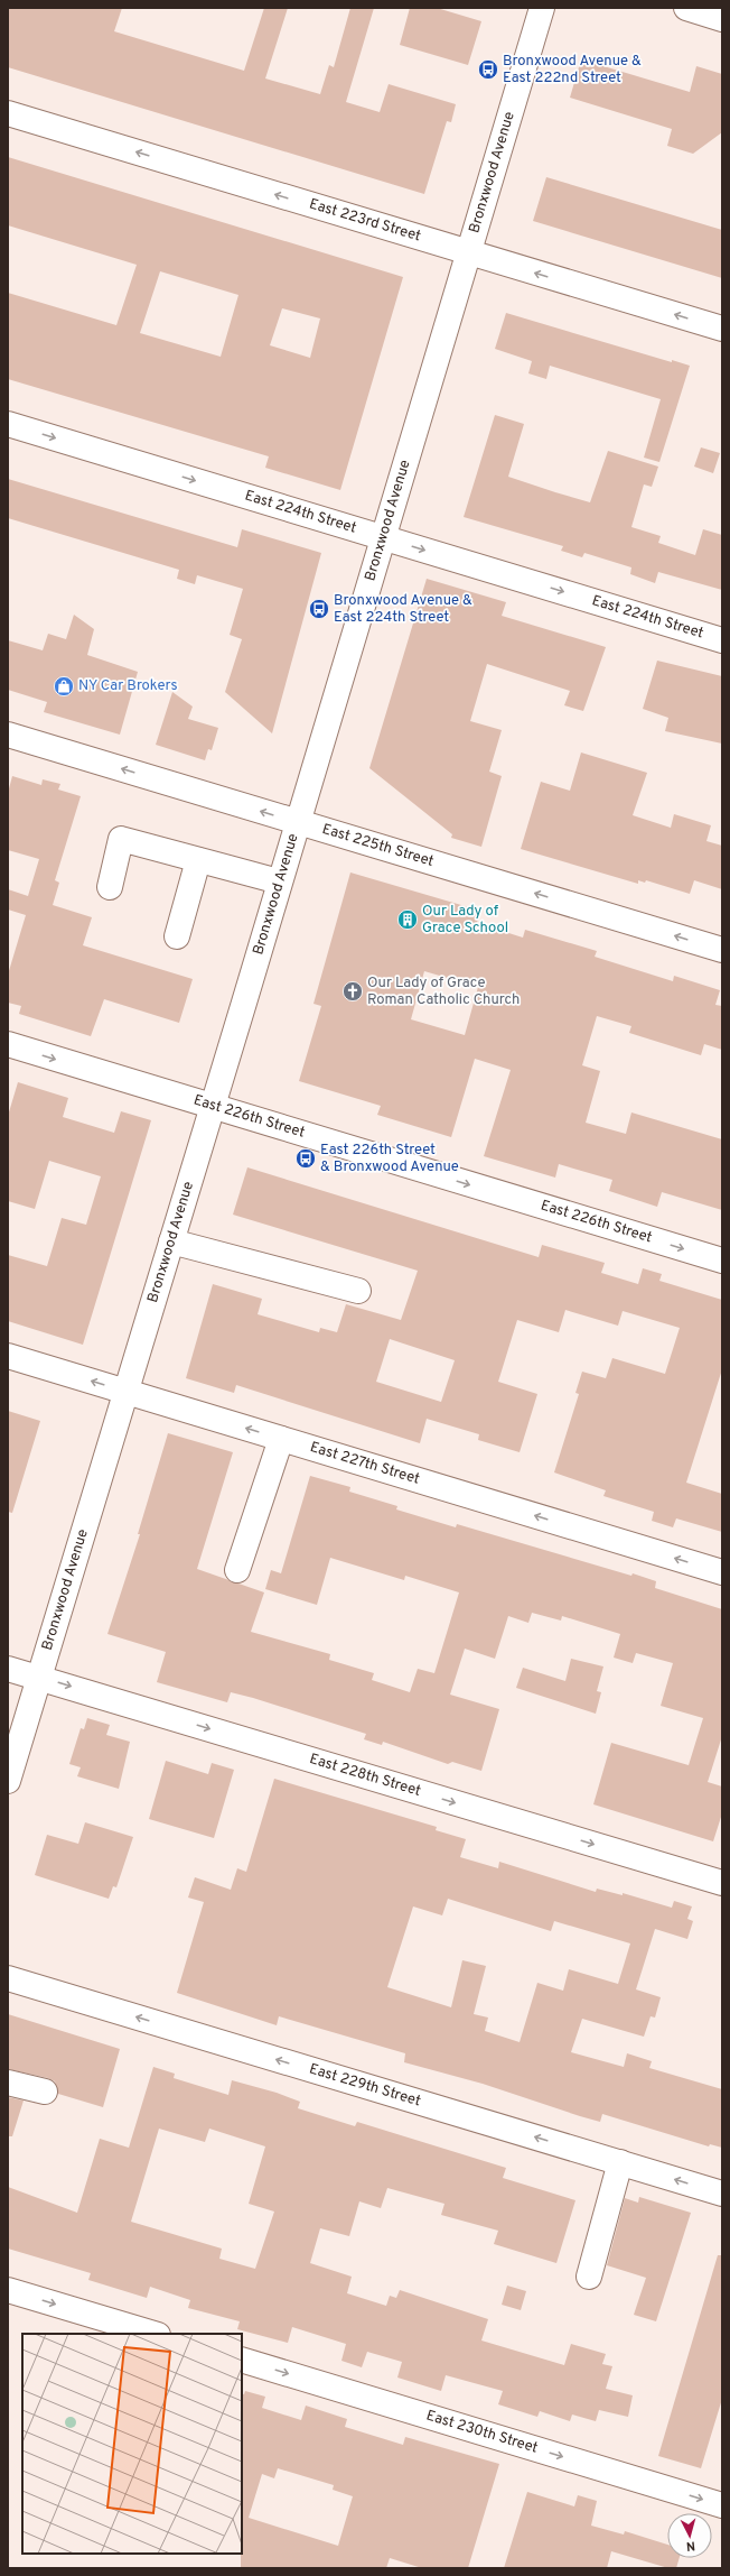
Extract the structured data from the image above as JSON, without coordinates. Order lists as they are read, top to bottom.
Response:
{
  "streets": {
    "street": [
      "Bronxwood Avenue",
      "East 223rd Street",
      "East 224th Street",
      "East 225th Street",
      "East 226th Street",
      "East 227th Street",
      "East 228th Street",
      "East 229th Street",
      "East 230th Street"
    ]
  },
  "crossings": [
    ["Bronxwood Avenue", "East 223rd Street"],
    ["Bronxwood Avenue", "East 224th Street"],
    ["Bronxwood Avenue", "East 225th Street"],
    ["Bronxwood Avenue", "East 226th Street"],
    ["Bronxwood Avenue", "East 227th Street"],
    ["Bronxwood Avenue", "East 228th Street"]
  ],
  "one_way": [
    "East 223rd Street",
    "East 224th Street",
    "East 225th Street",
    "East 226th Street",
    "East 227th Street",
    "East 228th Street",
    "East 229th Street",
    "East 230th Street"
  ],
  "places": {
    "bus stop": ["Bronxwood Avenue & East 222nd Street", "Bronxwood Avenue & East 224th Street", "East 226th Street & Bronxwood Avenue"],
    "shop": ["NY Car Brokers"],
    "building": ["Our Lady of Grace School"],
    "church": ["Our Lady of Grace Roman Catholic Church"]
  },
  "north": "bottom"
}
